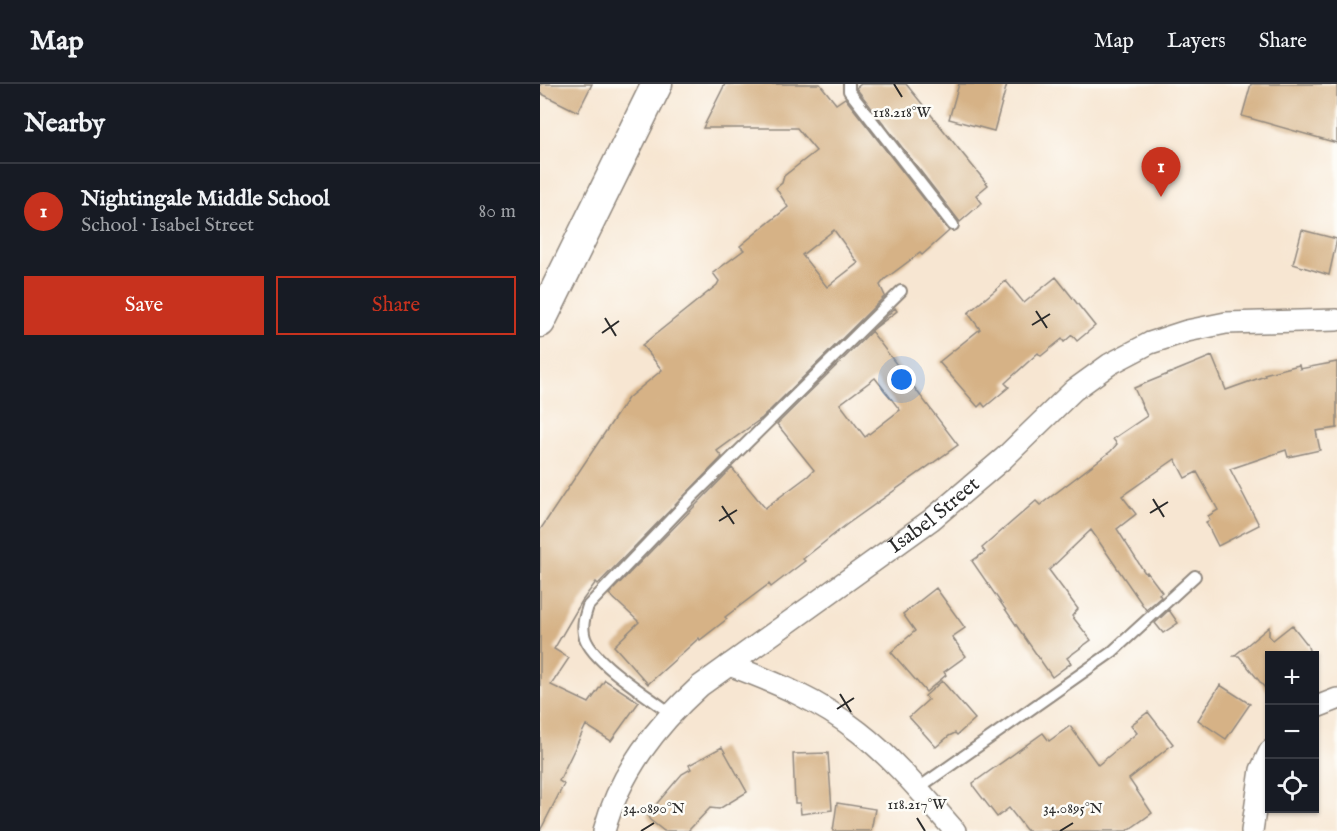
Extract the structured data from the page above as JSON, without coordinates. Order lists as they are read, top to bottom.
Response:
{
  "streets": {
    "street": ["Isabel Street"]
  },
  "page": {
    "header": "Map",
    "nav": ["Map", "Layers", "Share"],
    "heading": "Nearby",
    "pins": "1",
    "list": [
      {
        "mark": "1",
        "name": "Nightingale Middle School",
        "note": "School · Isabel Street",
        "value": "80 m"
      }
    ],
    "buttons": ["Save", "Share"],
    "map_buttons": ["+", "−"]
  },
  "coordinates": [
    "118.218°W",
    "118.217°W",
    "34.0890°N",
    "34.0895°N"
  ]
}
